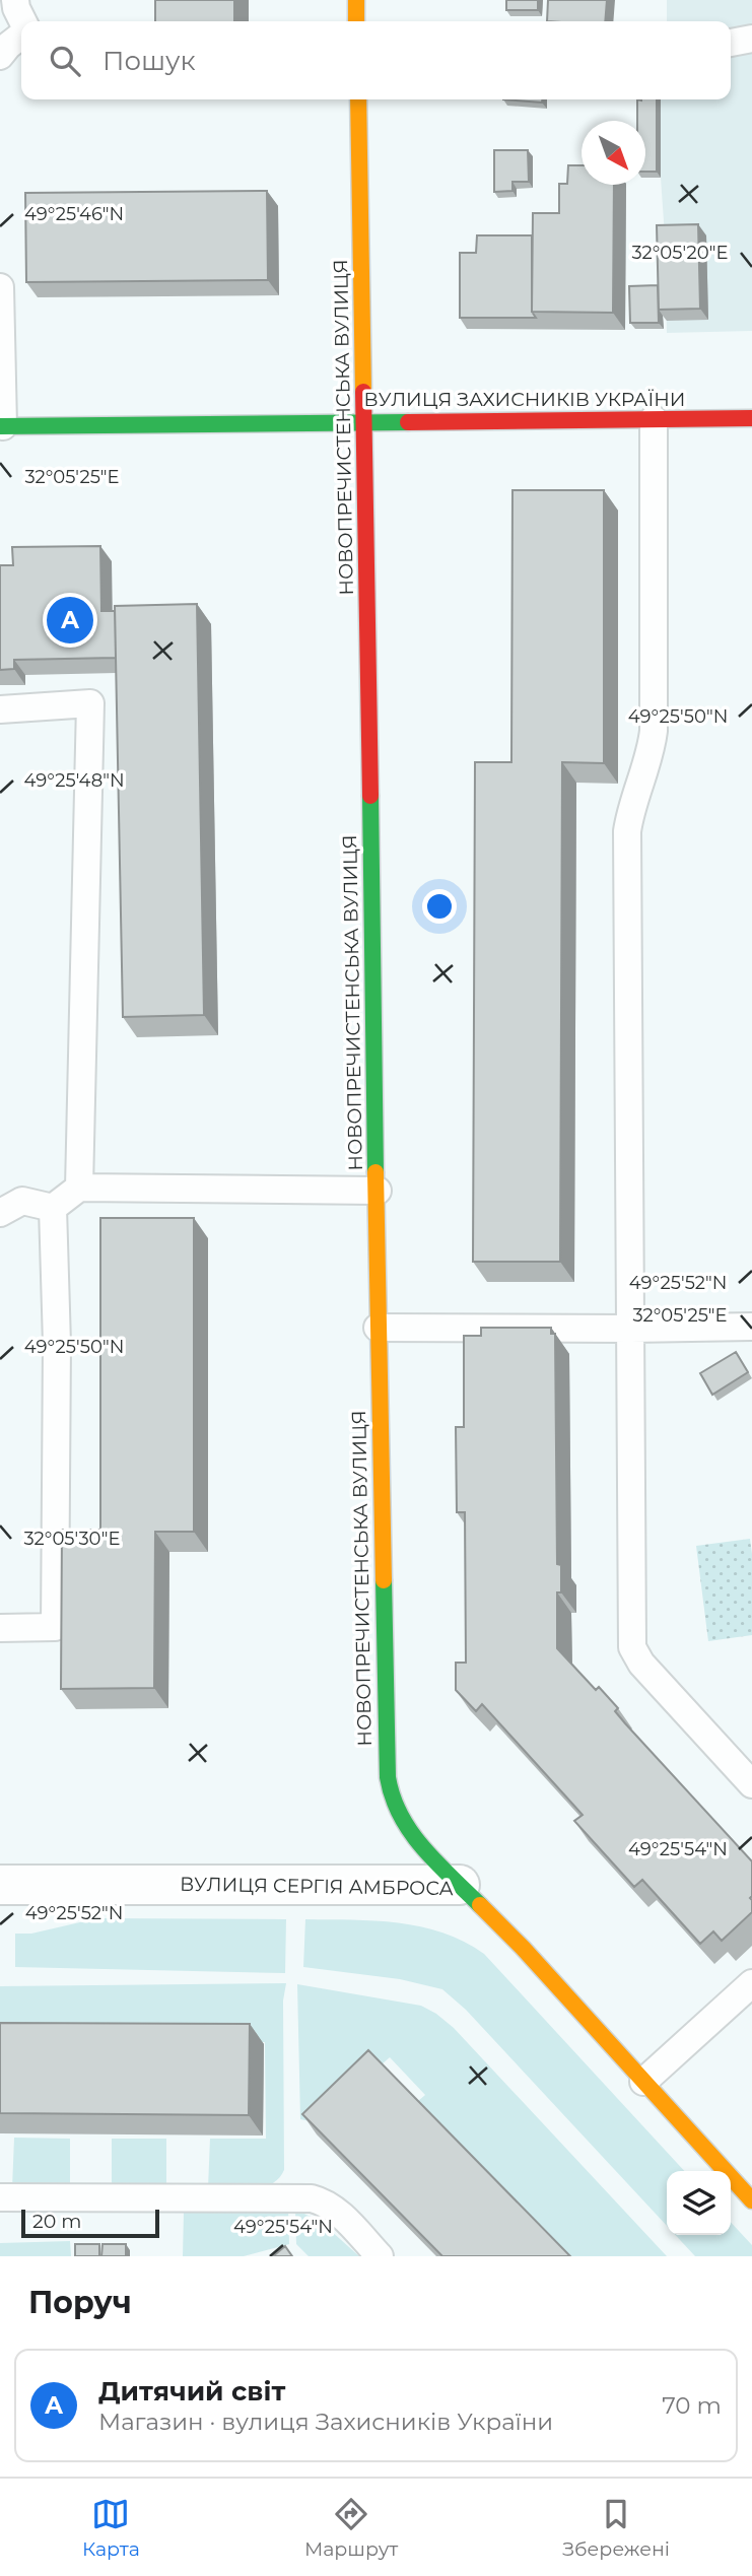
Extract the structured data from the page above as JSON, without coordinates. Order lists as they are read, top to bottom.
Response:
{
  "streets": {
    "street": ["ВУЛИЦЯ ЗАХИСНИКІВ УКРАЇНИ", "НОВОПРЕЧИСТЕНСЬКА ВУЛИЦЯ", "ВУЛИЦЯ СЕРГІЯ АМБРОСА"]
  },
  "crossings": [
    ["ВУЛИЦЯ ЗАХИСНИКІВ УКРАЇНИ", "НОВОПРЕЧИСТЕНСЬКА ВУЛИЦЯ"],
    ["НОВОПРЕЧИСТЕНСЬКА ВУЛИЦЯ", "ВУЛИЦЯ СЕРГІЯ АМБРОСА"]
  ],
  "scale_bar": "20 m",
  "north": "bottom right",
  "page": {
    "search": "Пошук",
    "pins": "A",
    "scale": "20 m",
    "heading": "Поруч",
    "list": [
      {
        "mark": "A",
        "name": "Дитячий світ",
        "note": "Магазин · вулиця Захисників України",
        "value": "70 m"
      }
    ],
    "nav": ["Карта", "Маршрут", "Збережені"]
  },
  "coordinates": [
    "49°25'46\"N",
    "32°05'20\"E",
    "32°05'25\"E",
    "49°25'50\"N",
    "49°25'48\"N",
    "49°25'52\"N",
    "32°05'30\"E",
    "49°25'54\"N"
  ]
}
